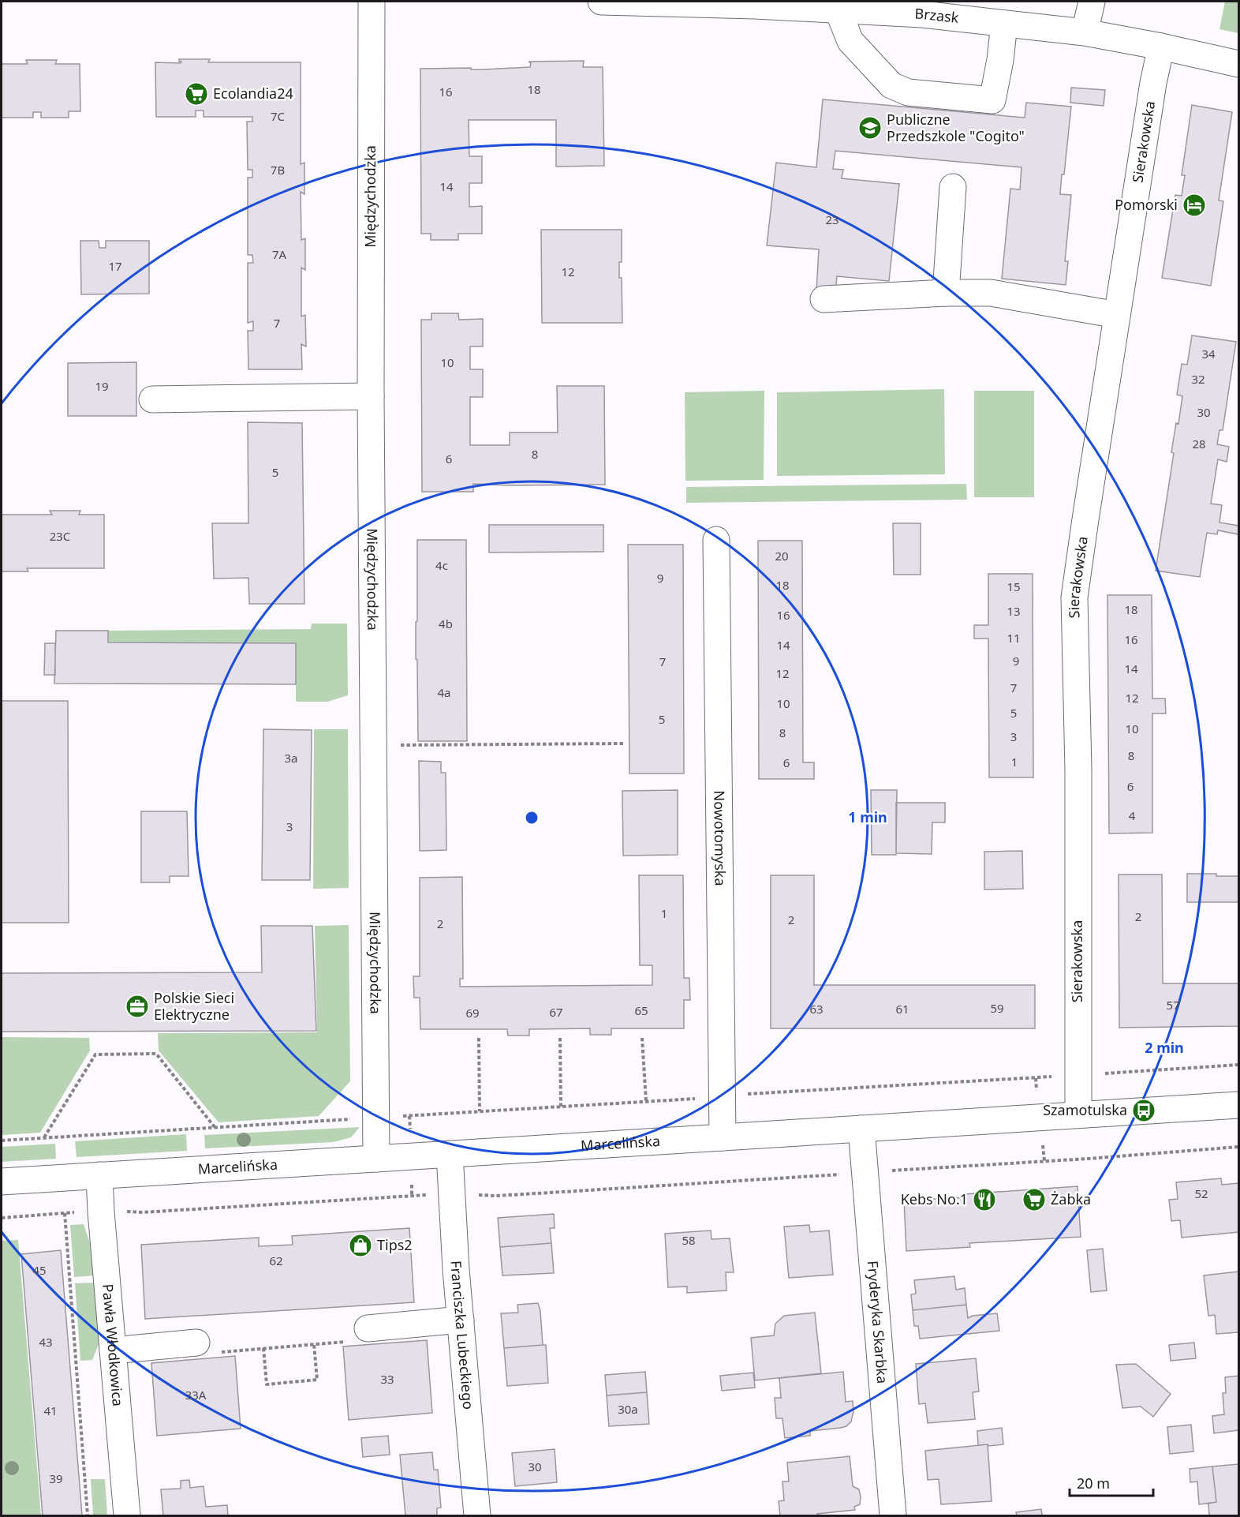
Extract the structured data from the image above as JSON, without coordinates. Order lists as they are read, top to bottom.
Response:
{
  "streets": {
    "street": [
      "Brzask",
      "Sierakowska",
      "Międzychodzka",
      "Nowotomyska",
      "Marcelińska",
      "Fryderyka Skarbka",
      "Franciszka Lubeckiego",
      "Pawła Włodkowica"
    ]
  },
  "crossings": [
    ["Brzask", "Sierakowska"],
    ["Sierakowska", "Marcelińska"],
    ["Międzychodzka", "Marcelińska"],
    ["Nowotomyska", "Marcelińska"],
    ["Marcelińska", "Fryderyka Skarbka"],
    ["Marcelińska", "Franciszka Lubeckiego"],
    ["Marcelińska", "Pawła Włodkowica"]
  ],
  "places": {
    "supermarket": ["Ecolandia24", "Żabka"],
    "school or university": ["Publiczne Przedszkole \"Cogito\""],
    "hotel": ["Pomorski"],
    "office": ["Polskie Sieci Elektryczne"],
    "bus stop": ["Szamotulska"],
    "restaurant": ["Kebs No.1"],
    "shop": ["Tips2"]
  },
  "house_numbers": [
    "18",
    "16",
    "7C",
    "7B",
    "14",
    "23",
    "7A",
    "17",
    "12",
    "7",
    "34",
    "10",
    "32",
    "19",
    "30",
    "28",
    "8",
    "6",
    "5",
    "23C",
    "20",
    "4c",
    "9",
    "18",
    "15",
    "18",
    "13",
    "16",
    "4b",
    "11",
    "16",
    "14",
    "9",
    "7",
    "14",
    "12",
    "7",
    "4a",
    "12",
    "10",
    "5",
    "5",
    "10",
    "8",
    "3",
    "8",
    "3a",
    "1",
    "6",
    "6",
    "4",
    "3",
    "1",
    "2",
    "2",
    "2",
    "57",
    "59",
    "63",
    "61",
    "65",
    "67",
    "69",
    "52",
    "58",
    "62",
    "45",
    "43",
    "33",
    "33A",
    "30a",
    "41",
    "30",
    "39"
  ],
  "scale_bar": "20 m",
  "rings": ["1 min", "2 min"]
}
